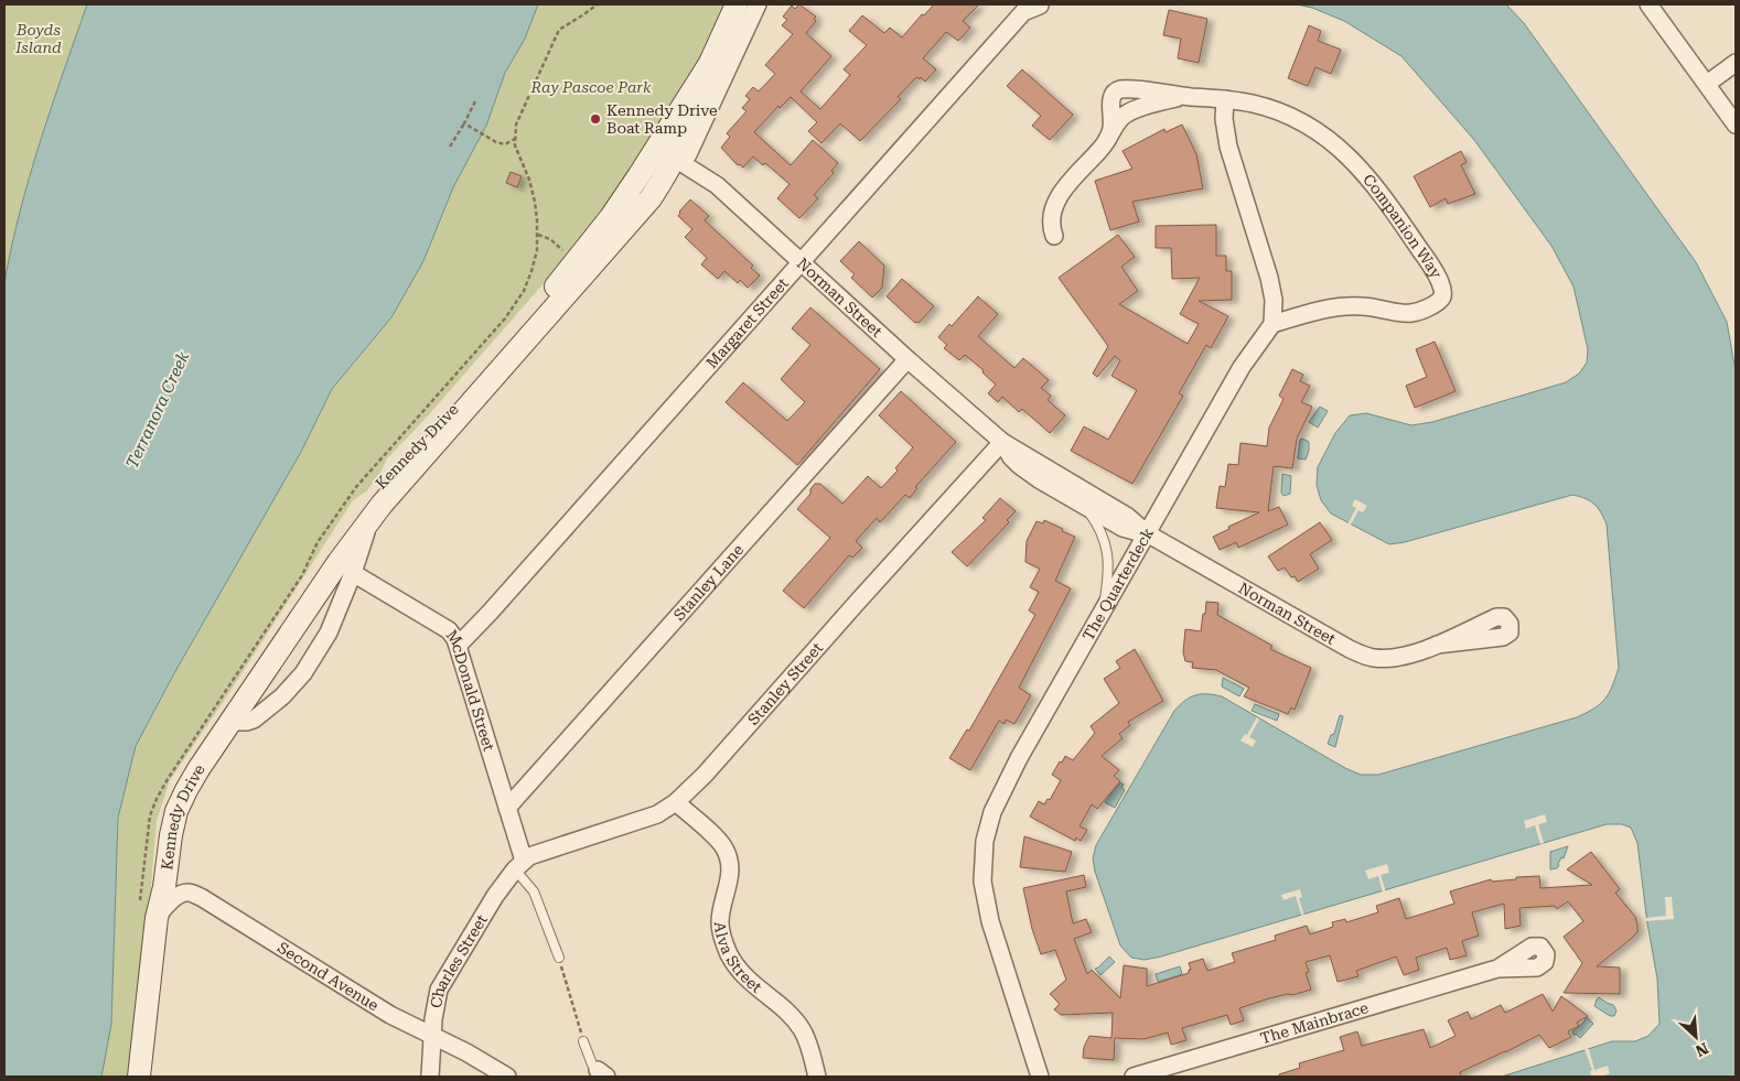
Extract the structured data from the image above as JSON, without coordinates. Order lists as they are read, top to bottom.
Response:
{
  "streets": {
    "street": [
      "Companion Way",
      "Norman Street",
      "Margaret Street",
      "Kennedy Drive",
      "Stanley Lane",
      "The Quarterdeck",
      "Stanley Street",
      "McDonald Street",
      "Alva Street",
      "Charles Street",
      "Second Avenue",
      "The Mainbrace"
    ]
  },
  "crossings": [
    ["Companion Way", "The Quarterdeck"],
    ["Norman Street", "Margaret Street"],
    ["Norman Street", "Kennedy Drive"],
    ["Norman Street", "Stanley Lane"],
    ["Norman Street", "The Quarterdeck"],
    ["Norman Street", "Stanley Street"],
    ["Margaret Street", "McDonald Street"],
    ["Kennedy Drive", "Second Avenue"],
    ["Stanley Lane", "McDonald Street"],
    ["Stanley Street", "McDonald Street"],
    ["Stanley Street", "Alva Street"],
    ["Stanley Street", "Charles Street"],
    ["McDonald Street", "Charles Street"],
    ["Charles Street", "Second Avenue"]
  ],
  "water": ["Terranora Creek"],
  "parks": ["Boyds Island", "Ray Pascoe Park"],
  "places": ["Kennedy Drive Boat Ramp"],
  "north": "bottom right"
}
